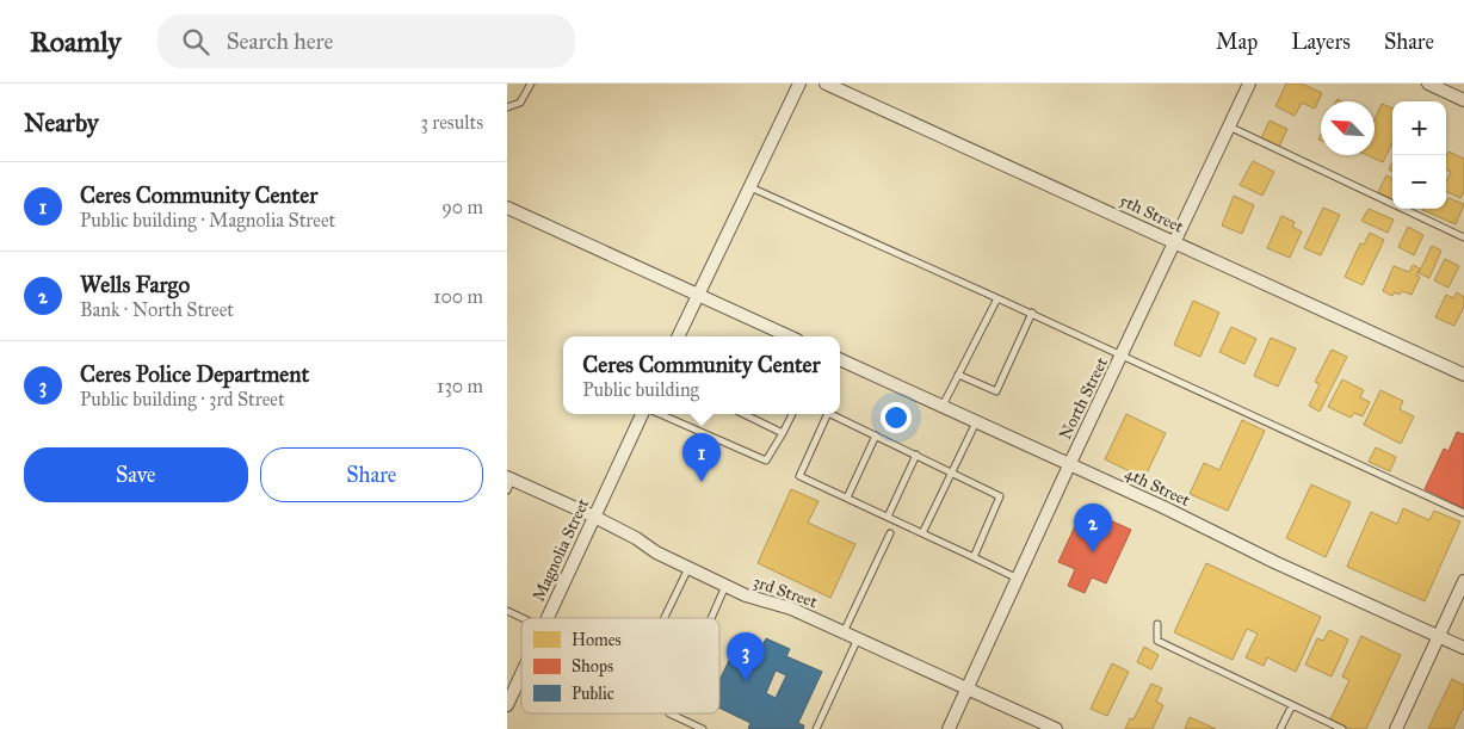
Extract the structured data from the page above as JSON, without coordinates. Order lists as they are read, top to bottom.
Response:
{
  "streets": {
    "street": [
      "5th Street",
      "North Street",
      "4th Street",
      "Magnolia Street",
      "3rd Street"
    ]
  },
  "crossings": [
    ["5th Street", "North Street"],
    ["North Street", "4th Street"],
    ["North Street", "3rd Street"],
    ["Magnolia Street", "3rd Street"]
  ],
  "legend": ["Homes", "Shops", "Public"],
  "north": "top left",
  "page": {
    "header": "Roamly",
    "search": "Search here",
    "nav": ["Map", "Layers", "Share"],
    "heading": ["Nearby", "3 results"],
    "map_buttons": ["+", "−"],
    "list": [
      {
        "mark": "1",
        "name": "Ceres Community Center",
        "note": "Public building · Magnolia Street",
        "value": "90 m"
      },
      {
        "mark": "2",
        "name": "Wells Fargo",
        "note": "Bank · North Street",
        "value": "100 m"
      },
      {
        "mark": "3",
        "name": "Ceres Police Department",
        "note": "Public building · 3rd Street",
        "value": "130 m"
      }
    ],
    "popup": ["Ceres Community Center", "Public building"],
    "buttons": ["Save", "Share"],
    "pins": ["1", "2", "3"]
  }
}
